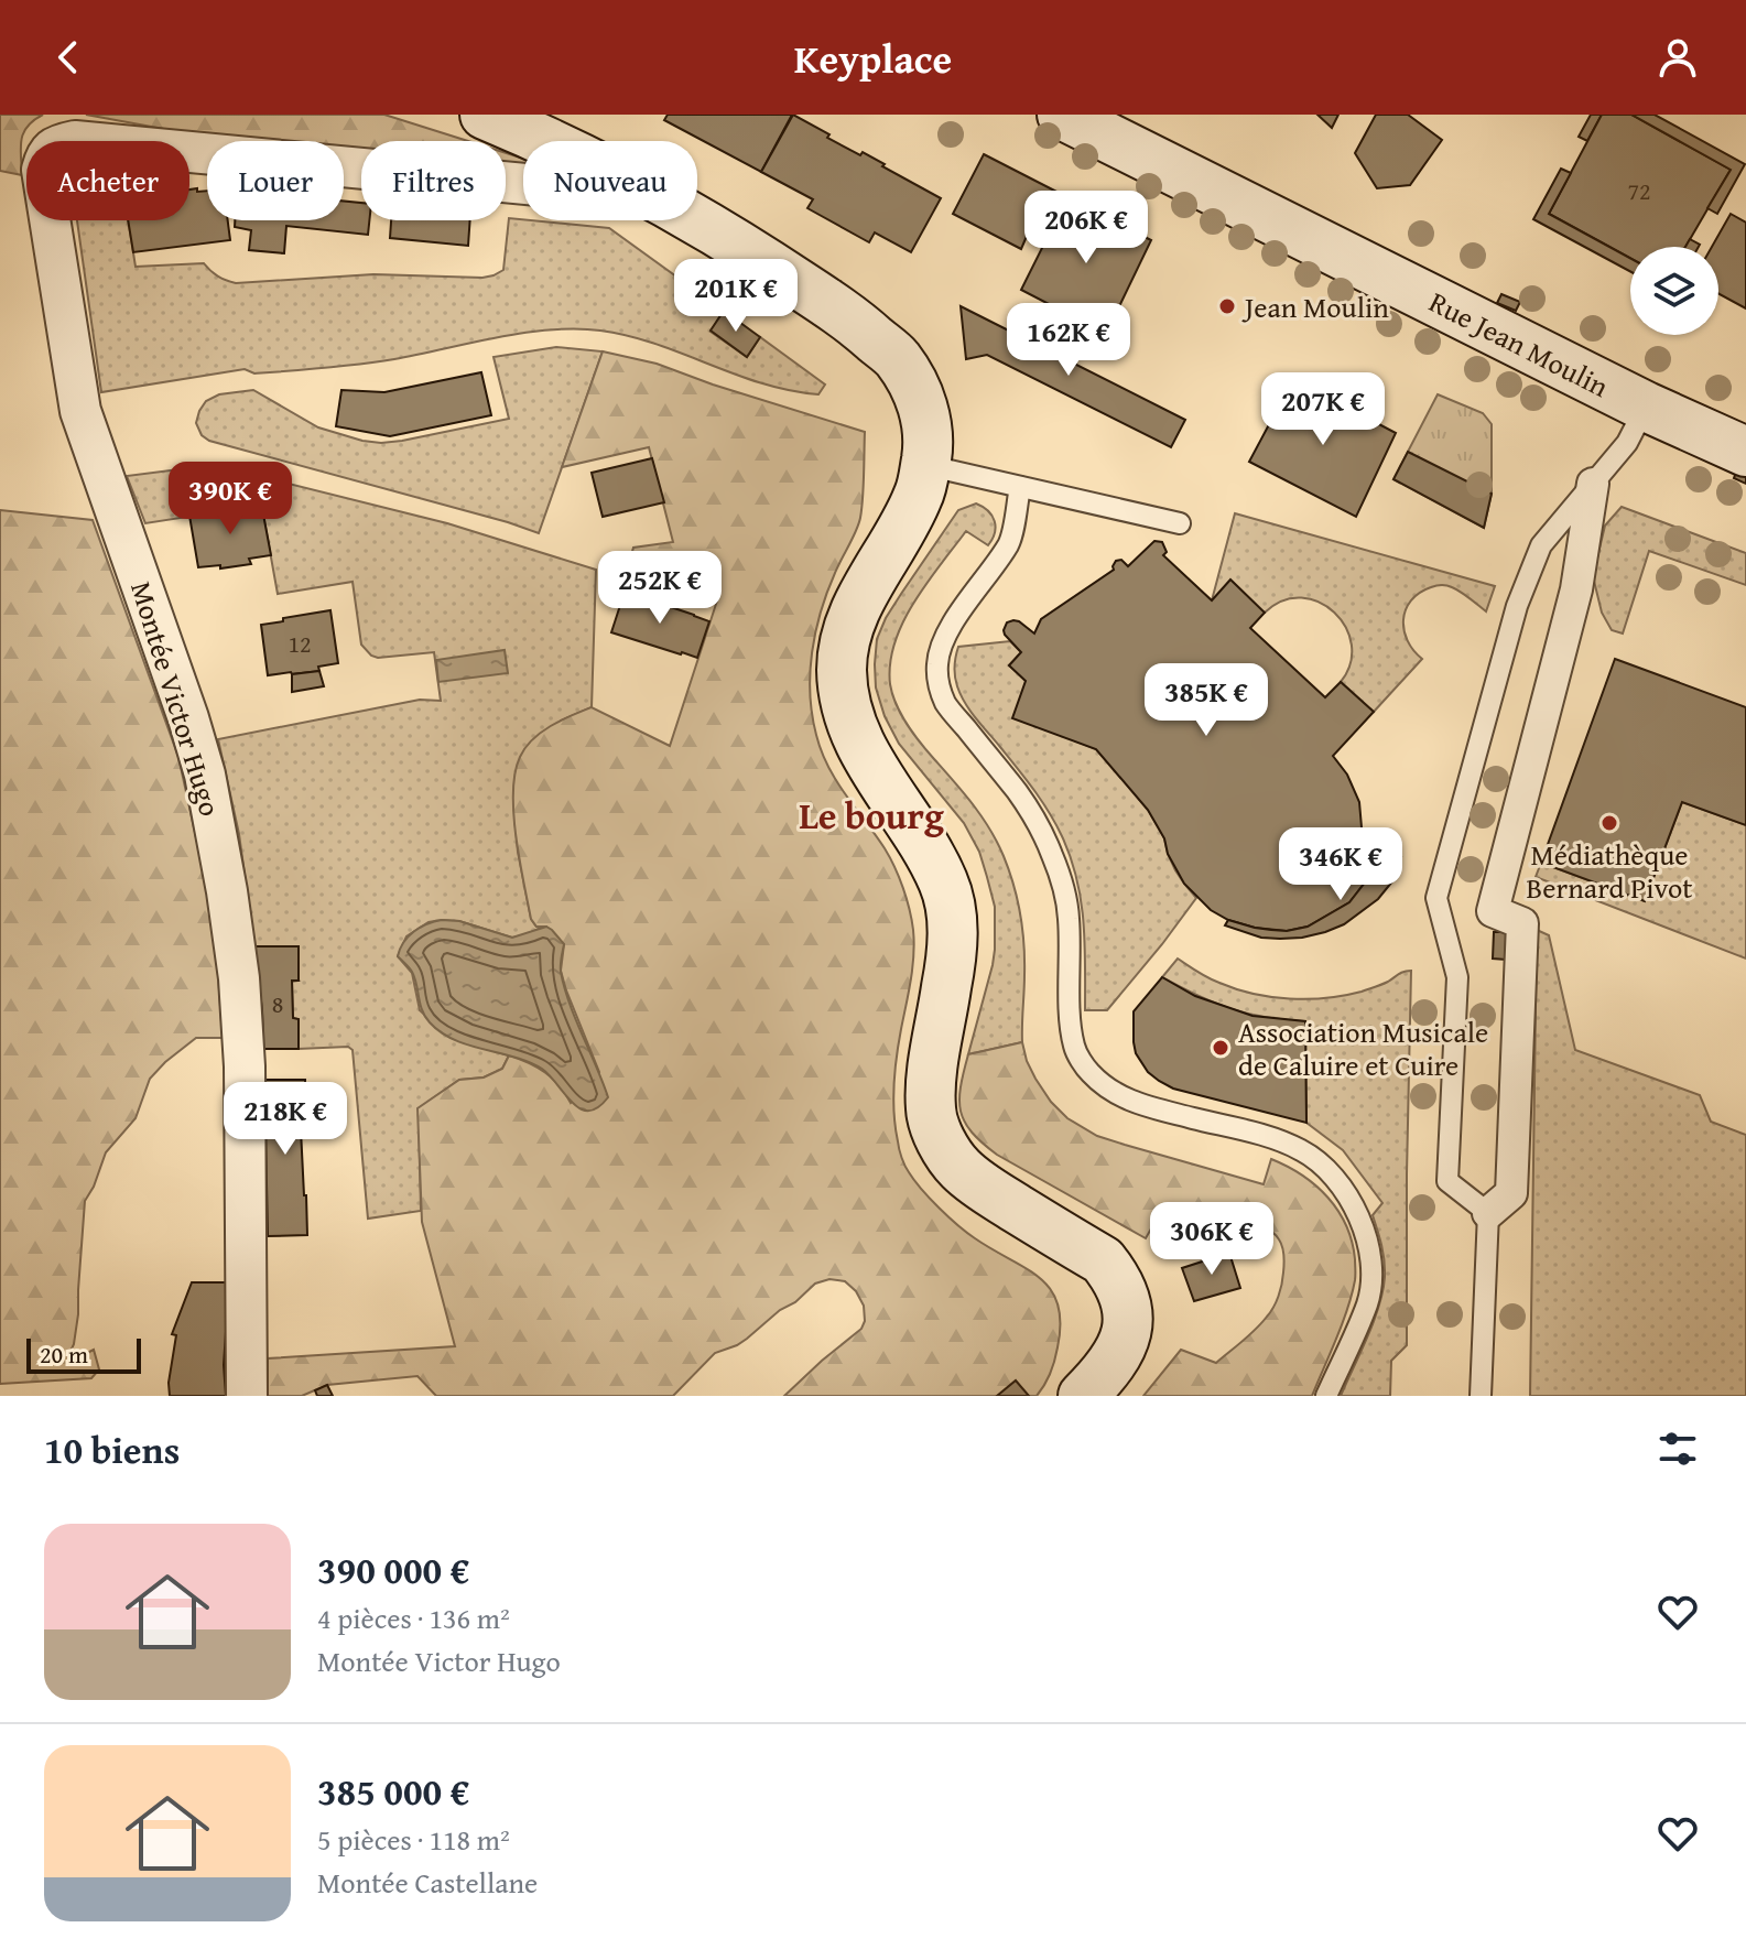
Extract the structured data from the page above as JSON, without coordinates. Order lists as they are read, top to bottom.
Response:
{
  "streets": {
    "main road": ["Rue Jean Moulin"],
    "street": ["Montée Victor Hugo"]
  },
  "districts": ["Le bourg"],
  "places": ["Jean Moulin", "Médiathèque Bernard Pivot", "Association Musicale de Caluire et Cuire"],
  "house_numbers": ["72", "12", "8"],
  "scale_bar": "20 m",
  "page": {
    "header": "Keyplace",
    "chip": [
      "Acheter",
      "Louer",
      "Filtres",
      "Nouveau"
    ],
    "price": [
      "206K €",
      "201K €",
      "162K €",
      "207K €",
      "390K €",
      "252K €",
      "385K €",
      "346K €",
      "218K €",
      "306K €"
    ],
    "scale": "20 m",
    "heading": "10 biens",
    "list": [
      {
        "name": "390 000 €",
        "note": "4 pièces · 136 m² · Montée Victor Hugo"
      },
      {
        "name": "385 000 €",
        "note": "5 pièces · 118 m² · Montée Castellane"
      }
    ]
  }
}
